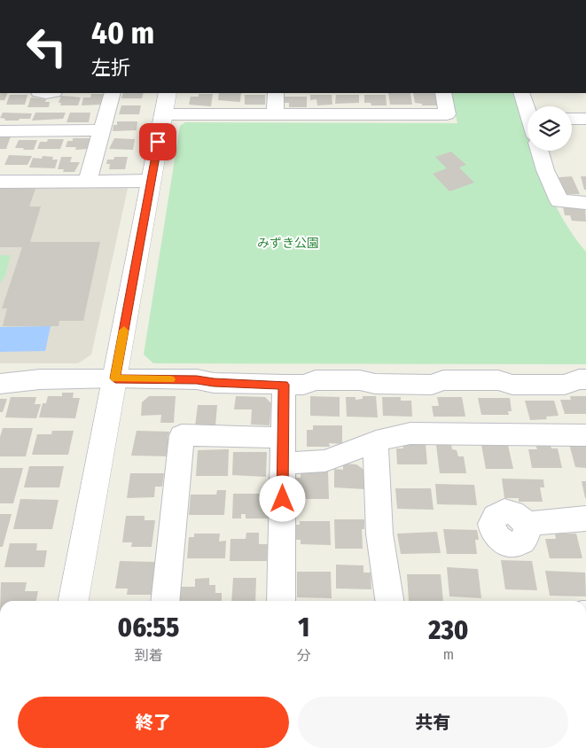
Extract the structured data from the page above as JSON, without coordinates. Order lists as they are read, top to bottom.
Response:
{
  "parks": ["みずき公園"],
  "page": {
    "turn": ["40 m", "左折"],
    "eta": [
      "06:55",
      "到着",
      "1",
      "分",
      "230",
      "m"
    ],
    "buttons": ["終了", "共有"]
  }
}
